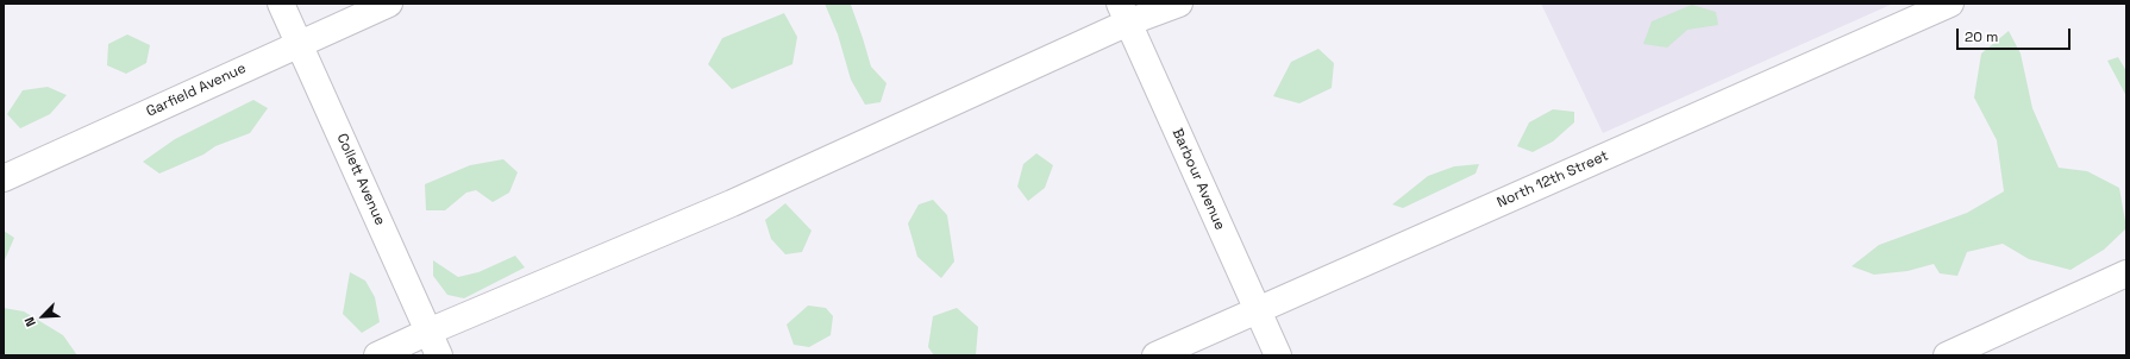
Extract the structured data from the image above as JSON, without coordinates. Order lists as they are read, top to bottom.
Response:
{
  "streets": {
    "street": [
      "Garfield Avenue",
      "Collett Avenue",
      "Barbour Avenue",
      "North 12th Street"
    ]
  },
  "crossings": [
    ["Garfield Avenue", "Collett Avenue"],
    ["Barbour Avenue", "North 12th Street"]
  ],
  "scale_bar": "20 m",
  "north": "bottom left"
}
